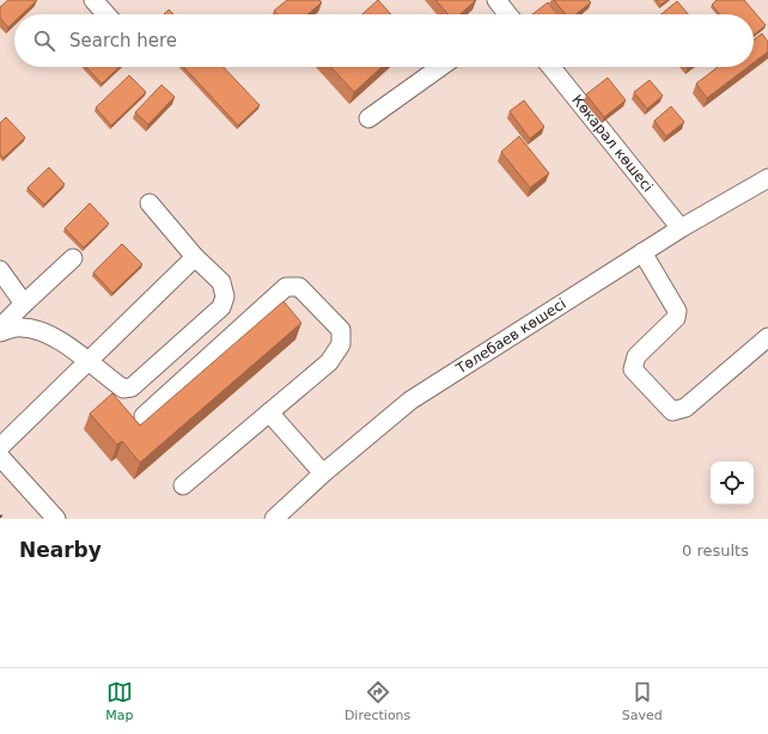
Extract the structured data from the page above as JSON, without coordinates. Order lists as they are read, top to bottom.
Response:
{
  "streets": {
    "street": ["Көкарал көшесі", "Төлебаев көшесі"]
  },
  "crossings": [
    ["Көкарал көшесі", "Төлебаев көшесі"]
  ],
  "page": {
    "search": "Search here",
    "heading": ["Nearby", "0 results"],
    "nav": ["Map", "Directions", "Saved"]
  }
}
